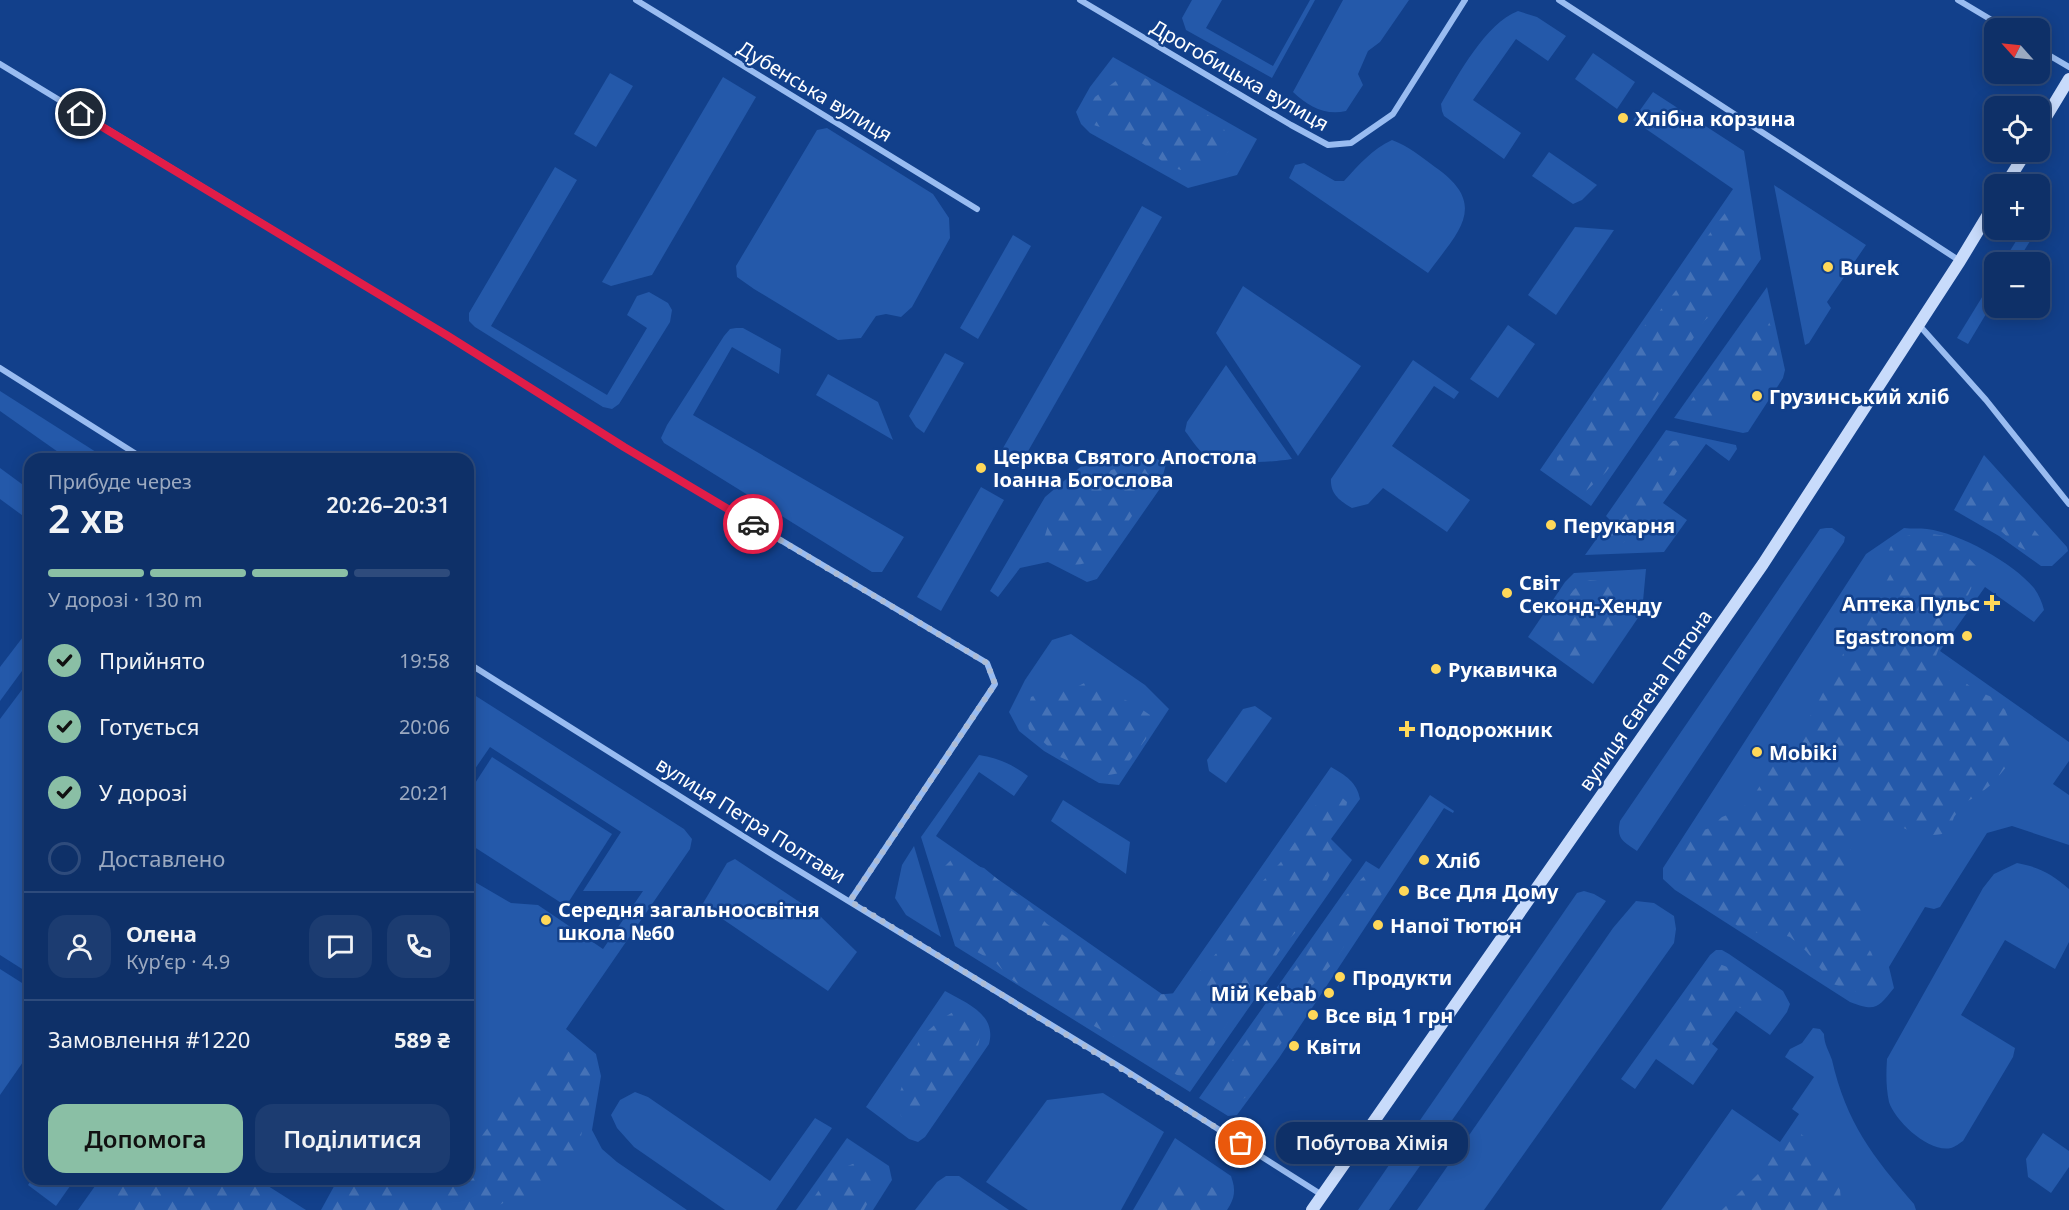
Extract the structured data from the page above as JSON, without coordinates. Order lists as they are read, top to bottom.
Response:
{
  "streets": {
    "main road": ["вулиця Євгена Патона"],
    "street": ["Дрогобицька вулиця", "Дубенська вулиця", "вулиця Петра Полтави"]
  },
  "crossings": [
    ["вулиця Євгена Патона", "вулиця Петра Полтави"]
  ],
  "places": {
    "other": [
      "Хлібна корзина",
      "Burek",
      "Грузинський хліб",
      "Церква Святого Апостола Іоанна Богослова",
      "Перукарня",
      "Світ Секонд-Хенду",
      "Egastronom",
      "Рукавичка",
      "Mobiki",
      "Хліб",
      "Все Для Дому",
      "Середня загальноосвітня школа №60",
      "Напої Тютюн",
      "Продукти",
      "Мій Kebab",
      "Все від 1 грн",
      "Квіти",
      "Побутова Хімія"
    ],
    "health": ["Аптека Пульс", "Подорожник"]
  },
  "north": "top left",
  "page": {
    "map_buttons": ["+", "−"],
    "heading": ["2 хв", "Прибуде через", "20:26–20:31"],
    "panel": [
      "Олена",
      "Кур’єр · 4.9",
      "Замовлення #1220",
      "589 ₴"
    ],
    "bar": "У дорозі · 130 m",
    "list": [
      ["Прийнято", "19:58"],
      ["Готується", "20:06"],
      ["У дорозі", "20:21"],
      "Доставлено"
    ],
    "buttons": ["Допомога", "Поділитися"],
    "bubble": "Побутова Хімія"
  }
}
